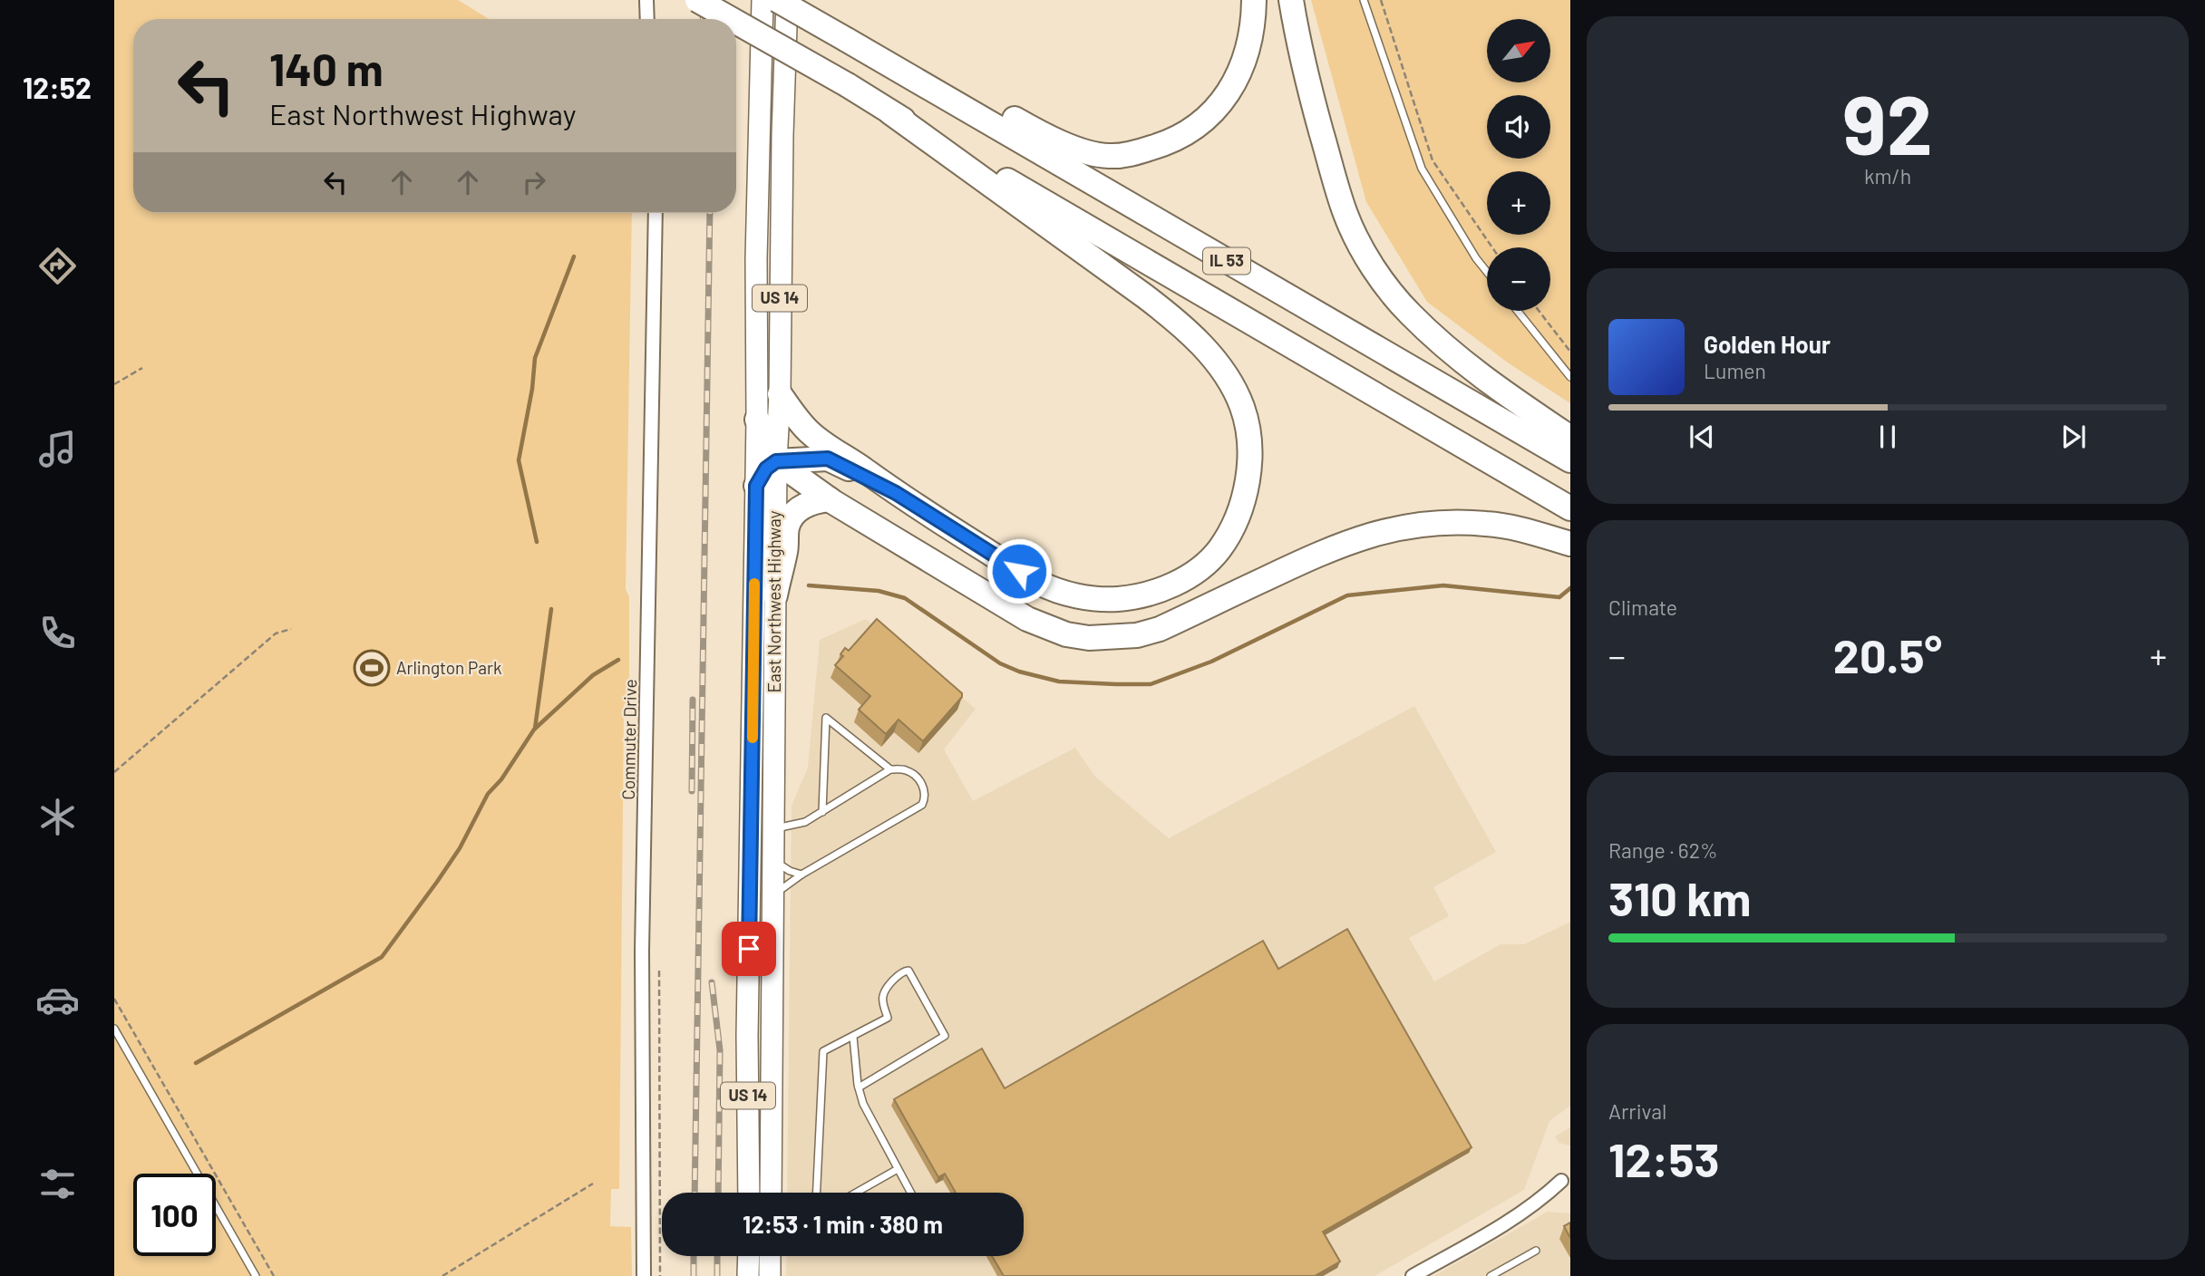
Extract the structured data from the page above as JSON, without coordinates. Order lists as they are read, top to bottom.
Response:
{
  "streets": {
    "highway": ["IL 53"],
    "main road": ["US 14", "East Northwest Highway"],
    "street": ["Commuter Drive"]
  },
  "places": {
    "sports": ["Arlington Park"]
  },
  "north": "top right",
  "page": {
    "tabs": "12:52",
    "tile": [
      ["92", "km/h"],
      "Climate",
      ["Range · 62%", "310 km"],
      ["Arrival", "12:53"]
    ],
    "map_buttons": ["+", "−"],
    "turn": ["140 m", "East Northwest Highway"],
    "song": ["Golden Hour", "Lumen"],
    "heat": ["−", "20.5°", "+"],
    "limit": "100",
    "trip": "12:53 · 1 min · 380 m"
  }
}
